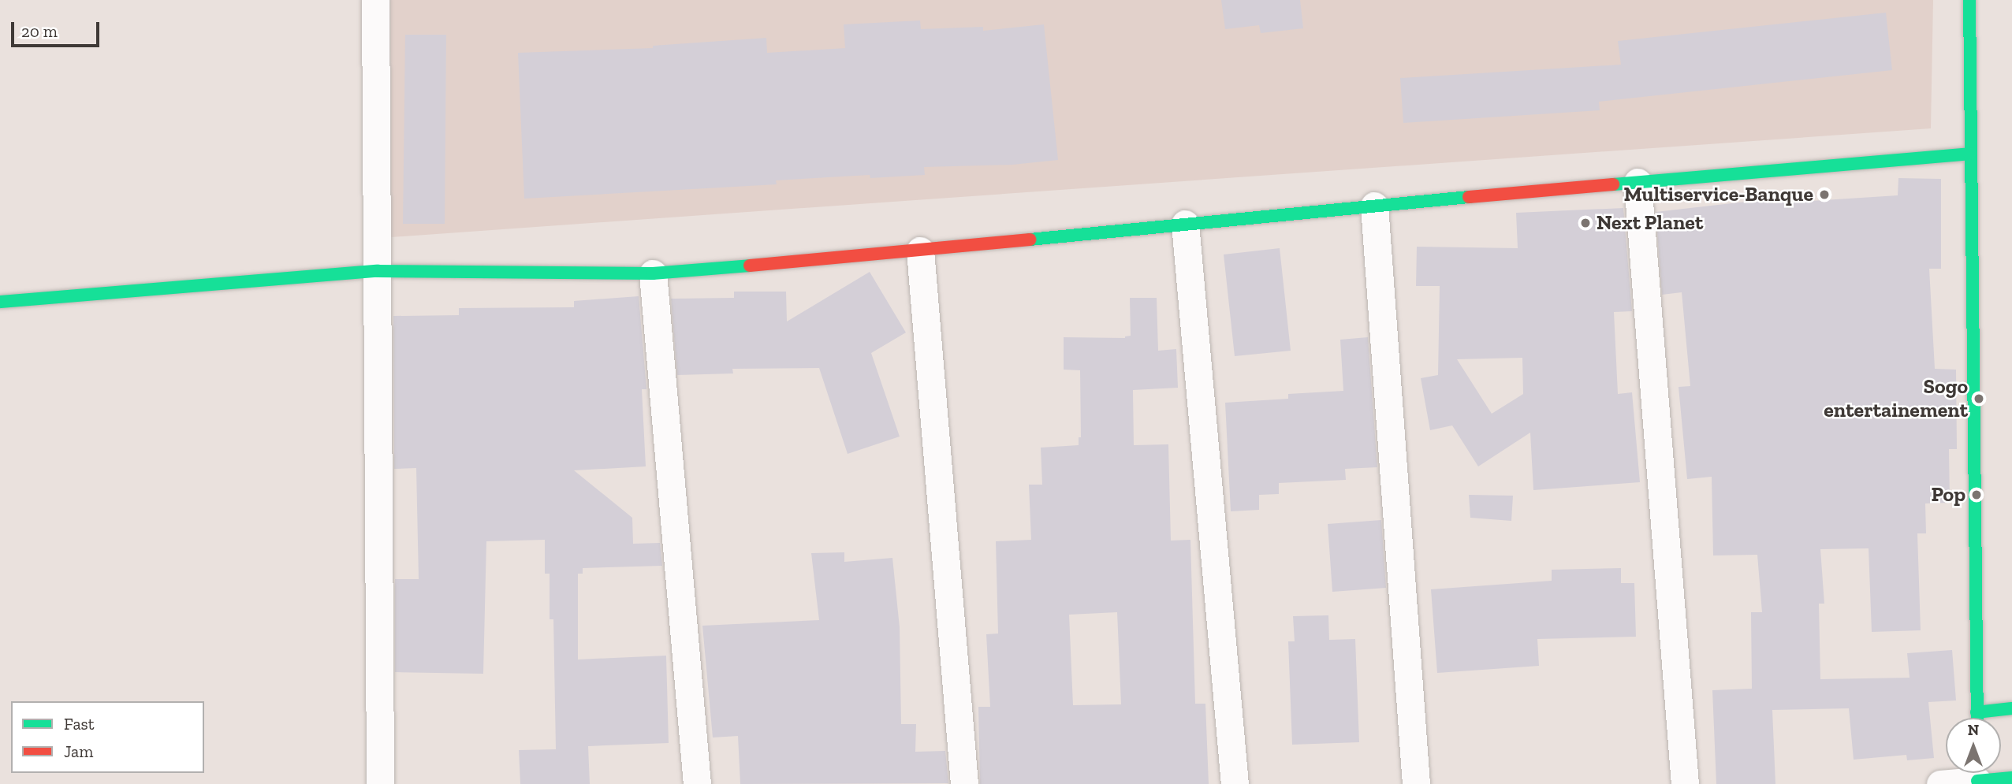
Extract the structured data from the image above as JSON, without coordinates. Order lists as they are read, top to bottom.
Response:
{
  "places": [
    "Multiservice-Banque",
    "Next Planet",
    "Sogo entertainement",
    "Pop"
  ],
  "legend": ["Fast", "Jam"],
  "scale_bar": "20 m",
  "north": "top"
}
